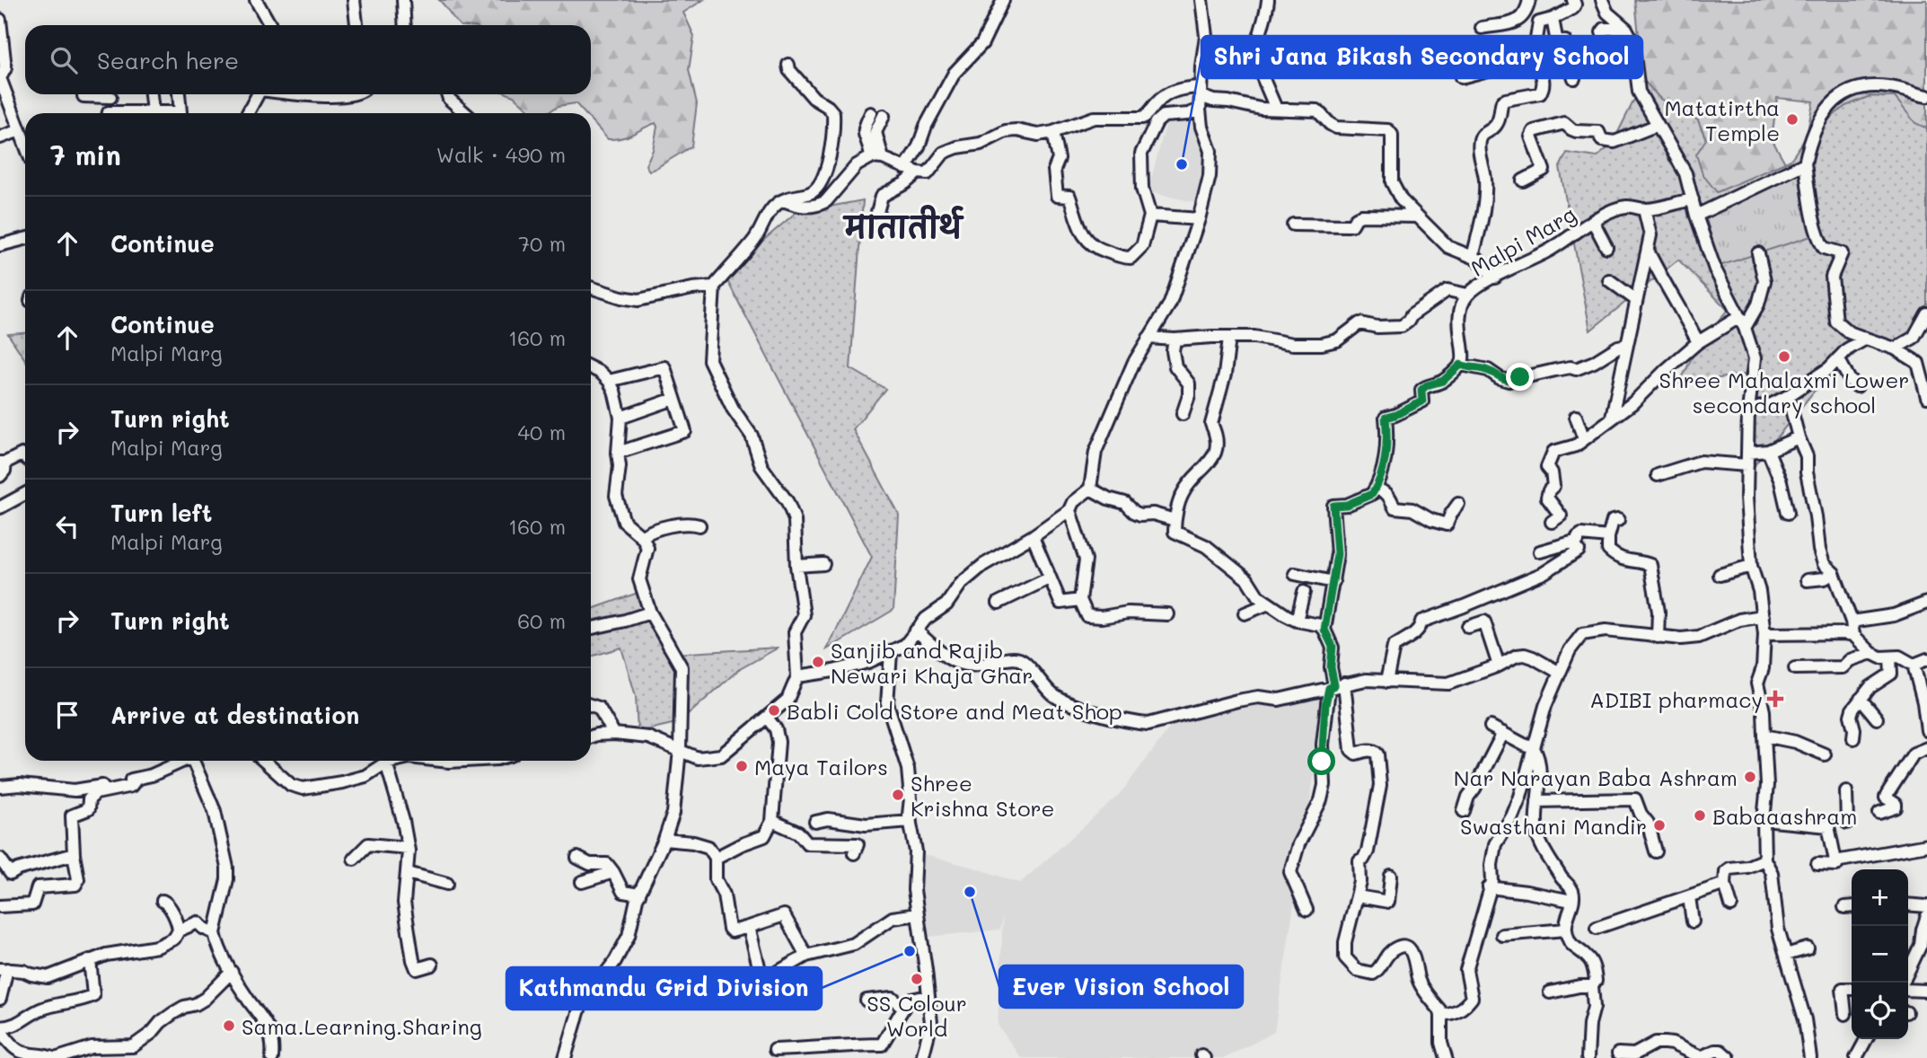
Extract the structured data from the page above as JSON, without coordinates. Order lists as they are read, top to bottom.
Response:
{
  "streets": {
    "street": ["Malpi Marg"]
  },
  "districts": ["मातातीर्थ"],
  "places": {
    "other": [
      "Matatirtha Temple",
      "Shri Jana Bikash Secondary School",
      "Shree Mahalaxmi Lower secondary school",
      "Sanjib and Rajib Newari Khaja Ghar",
      "Babli Cold Store and Meat Shop",
      "Maya Tailors",
      "Nar Narayan Baba Ashram",
      "Shree Krishna Store",
      "Babaaashram",
      "Swasthani Mandir",
      "Ever Vision School",
      "Kathmandu Grid Division",
      "SS Colour World",
      "Sama.Learning.Sharing"
    ],
    "health": ["ADIBI pharmacy"]
  },
  "page": {
    "search": "Search here",
    "heading": ["7 min", "Walk · 490 m"],
    "list": [
      ["Continue", "70 m"],
      ["Continue", "Malpi Marg", "160 m"],
      ["Turn right", "Malpi Marg", "40 m"],
      ["Turn left", "Malpi Marg", "160 m"],
      ["Turn right", "60 m"],
      "Arrive at destination"
    ],
    "map_buttons": ["+", "−"]
  }
}
